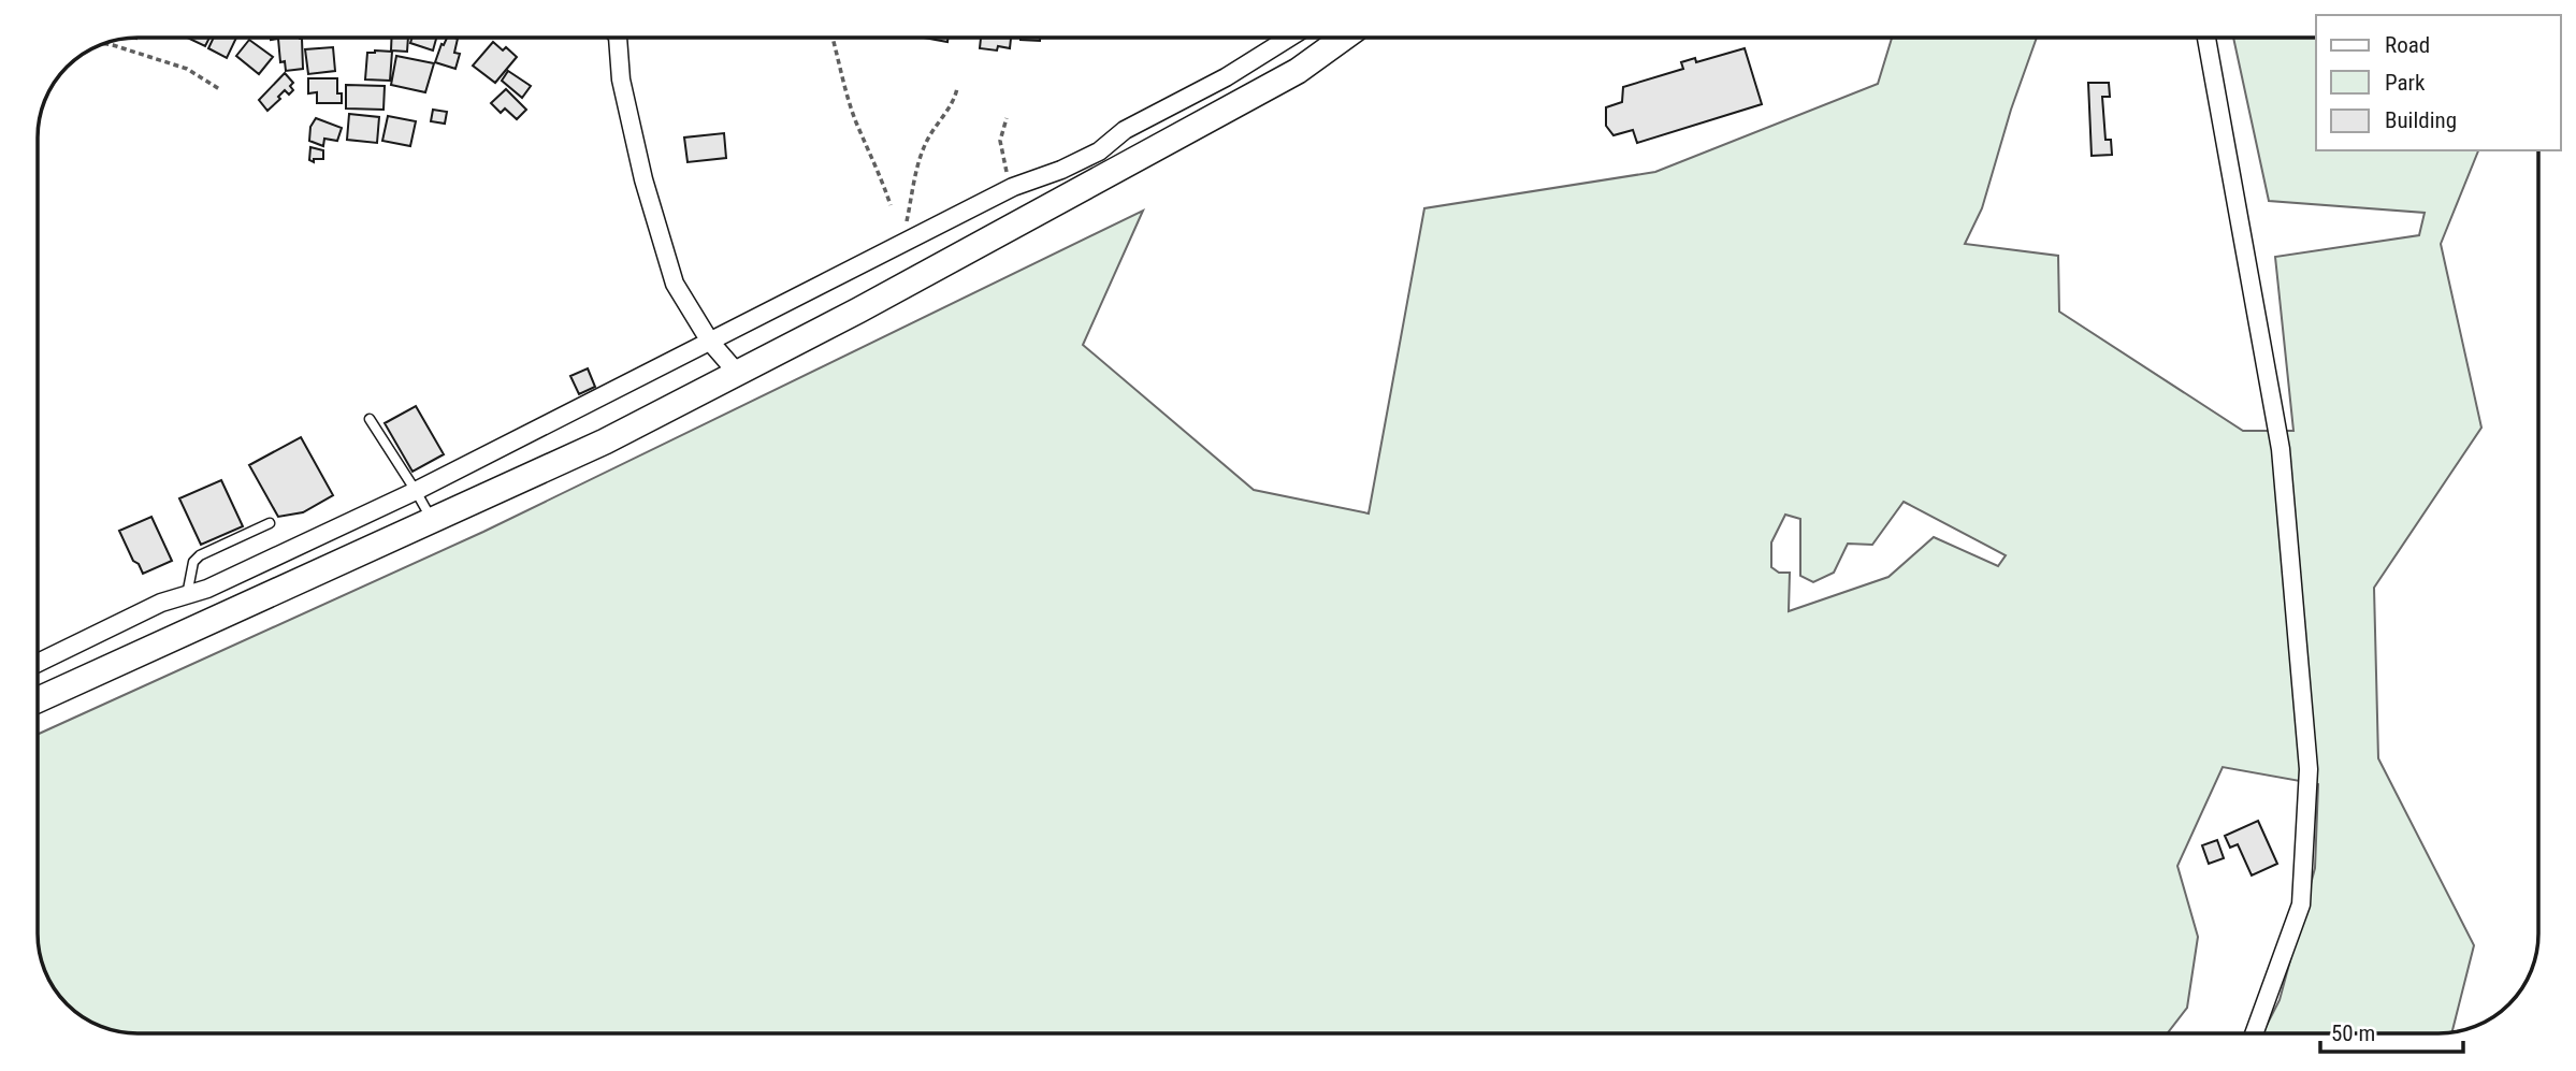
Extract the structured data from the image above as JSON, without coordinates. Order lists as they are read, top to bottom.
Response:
{
  "legend": ["Road", "Park", "Building"],
  "scale_bar": "50 m"
}
